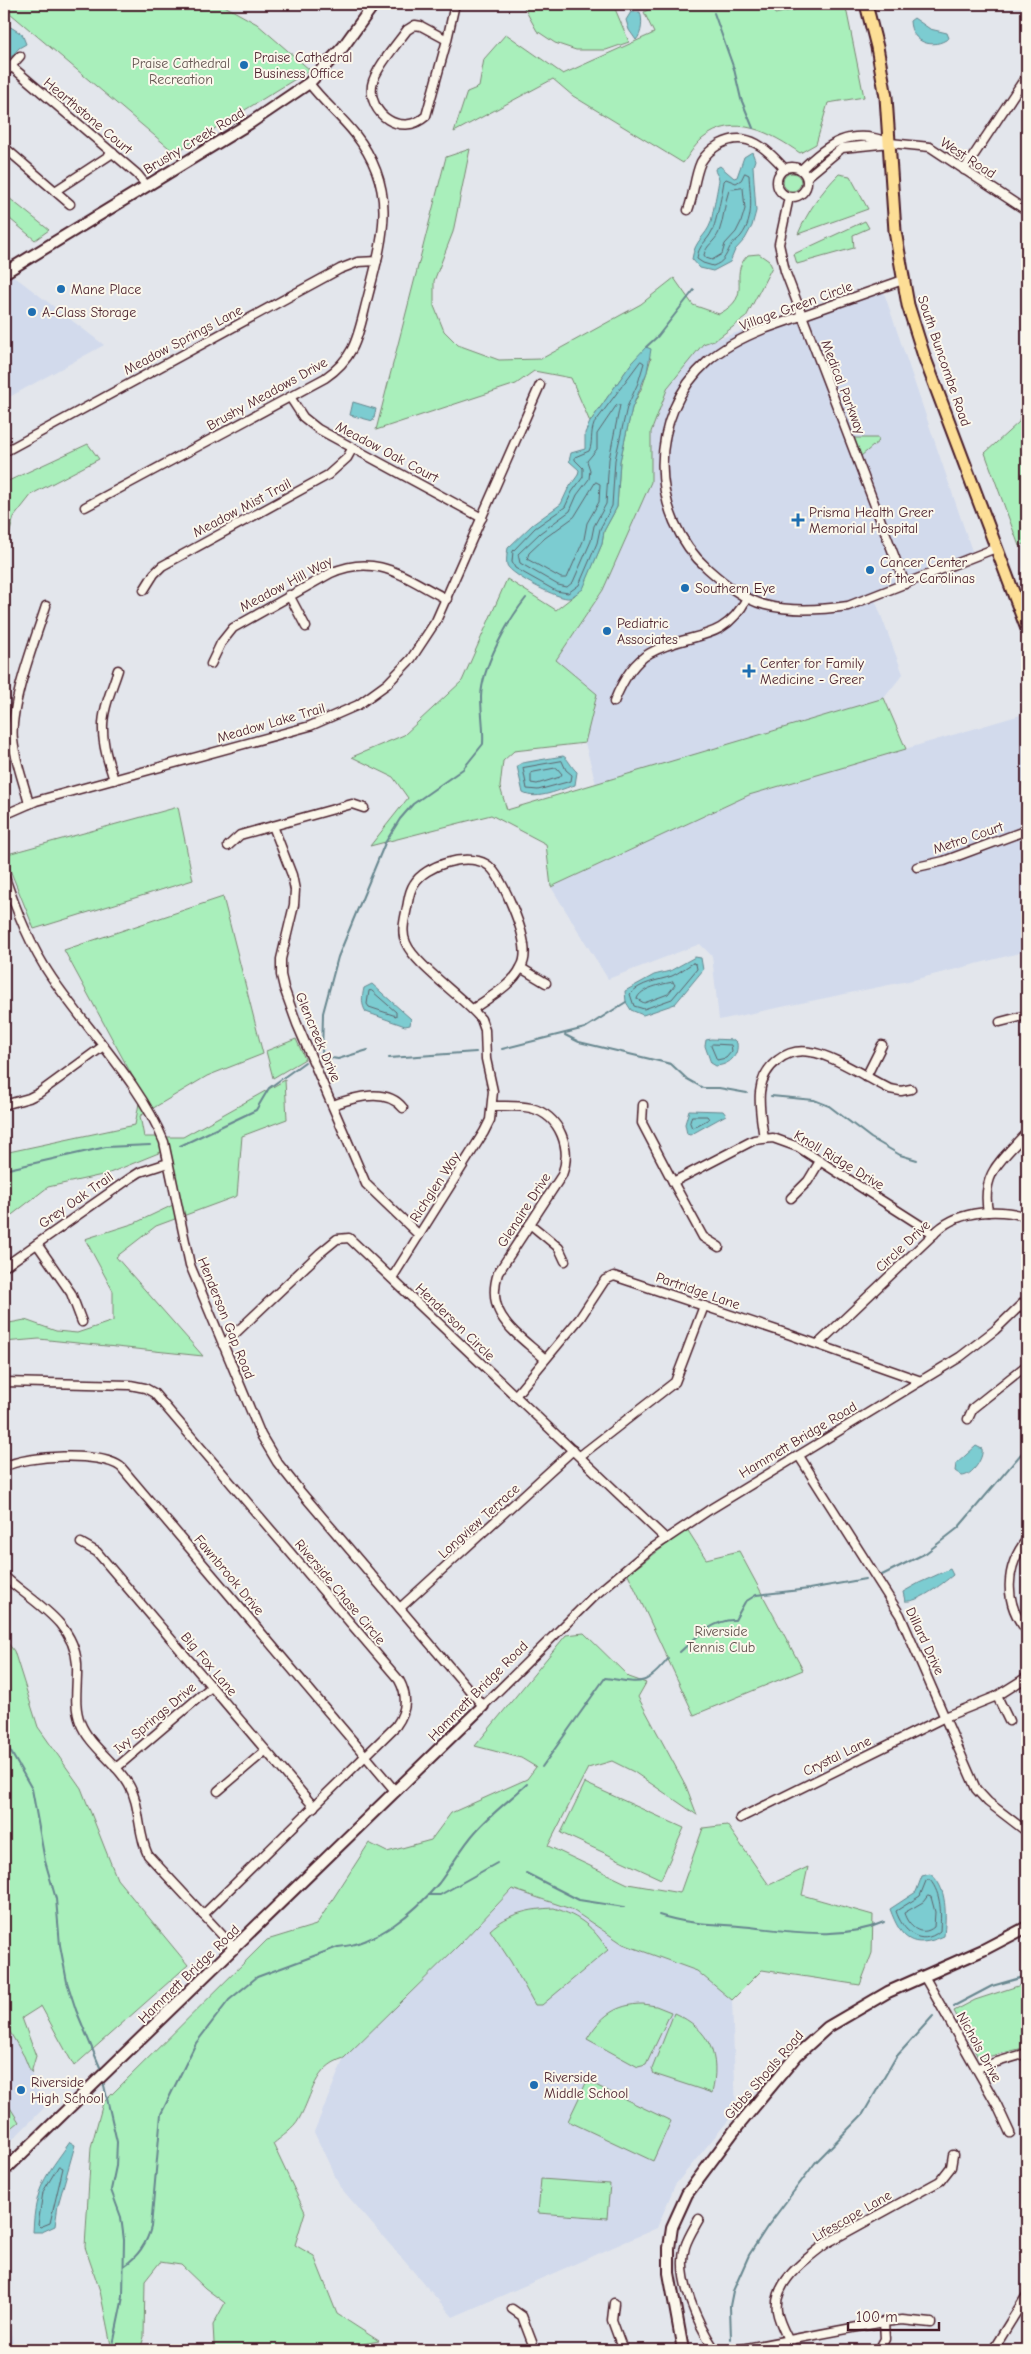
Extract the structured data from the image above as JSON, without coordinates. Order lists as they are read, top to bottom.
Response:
{
  "streets": {
    "main road": ["South Buncombe Road"],
    "street": [
      "Hearthstone Court",
      "Brushy Creek Road",
      "West Road",
      "Village Green Circle",
      "Meadow Springs Lane",
      "Medical Parkway",
      "Brushy Meadows Drive",
      "Meadow Oak Court",
      "Meadow Mist Trail",
      "Meadow Hill Way",
      "Meadow Lake Trail",
      "Metro Court",
      "Glencreek Drive",
      "Knoll Ridge Drive",
      "Richglen Way",
      "Grey Oak Trail",
      "Glenaire Drive",
      "Circle Drive",
      "Partridge Lane",
      "Henderson Gap Road",
      "Henderson Circle",
      "Hammett Bridge Road",
      "Longview Terrace",
      "Fawnbrook Drive",
      "Riverside Chase Circle",
      "Dillard Drive",
      "Big Fox Lane",
      "Ivy Springs Drive",
      "Crystal Lane",
      "Nichols Drive",
      "Gibbs Shoals Road",
      "Lifescape Lane"
    ]
  },
  "crossings": [
    ["Hearthstone Court", "Brushy Creek Road"],
    ["Brushy Creek Road", "Brushy Meadows Drive"],
    ["West Road", "South Buncombe Road"],
    ["Village Green Circle", "South Buncombe Road"],
    ["Village Green Circle", "Medical Parkway"],
    ["Meadow Springs Lane", "Brushy Meadows Drive"],
    ["Brushy Meadows Drive", "Meadow Oak Court"],
    ["Meadow Oak Court", "Meadow Mist Trail"],
    ["Meadow Oak Court", "Meadow Lake Trail"],
    ["Meadow Hill Way", "Meadow Lake Trail"],
    ["Glencreek Drive", "Richglen Way"],
    ["Knoll Ridge Drive", "Circle Drive"],
    ["Richglen Way", "Glenaire Drive"],
    ["Richglen Way", "Henderson Circle"],
    ["Grey Oak Trail", "Henderson Gap Road"],
    ["Glenaire Drive", "Partridge Lane"],
    ["Circle Drive", "Partridge Lane"],
    ["Partridge Lane", "Henderson Circle"],
    ["Partridge Lane", "Hammett Bridge Road"],
    ["Henderson Gap Road", "Henderson Circle"],
    ["Henderson Gap Road", "Hammett Bridge Road"],
    ["Henderson Gap Road", "Longview Terrace"],
    ["Henderson Circle", "Hammett Bridge Road"],
    ["Henderson Circle", "Longview Terrace"],
    ["Hammett Bridge Road", "Fawnbrook Drive"],
    ["Hammett Bridge Road", "Dillard Drive"],
    ["Fawnbrook Drive", "Riverside Chase Circle"],
    ["Riverside Chase Circle", "Big Fox Lane"],
    ["Dillard Drive", "Crystal Lane"],
    ["Big Fox Lane", "Ivy Springs Drive"],
    ["Nichols Drive", "Gibbs Shoals Road"]
  ],
  "parks": ["Praise Cathedral Recreation", "Riverside Tennis Club"],
  "places": {
    "other": [
      "Praise Cathedral Business Office",
      "Mane Place",
      "A-Class Storage",
      "Cancer Center of the Carolinas",
      "Southern Eye",
      "Pediatric Associates",
      "Riverside Middle School",
      "Riverside High School"
    ],
    "health": ["Prisma Health Greer Memorial Hospital", "Center for Family Medicine - Greer"]
  },
  "scale_bar": "100 m"
}
